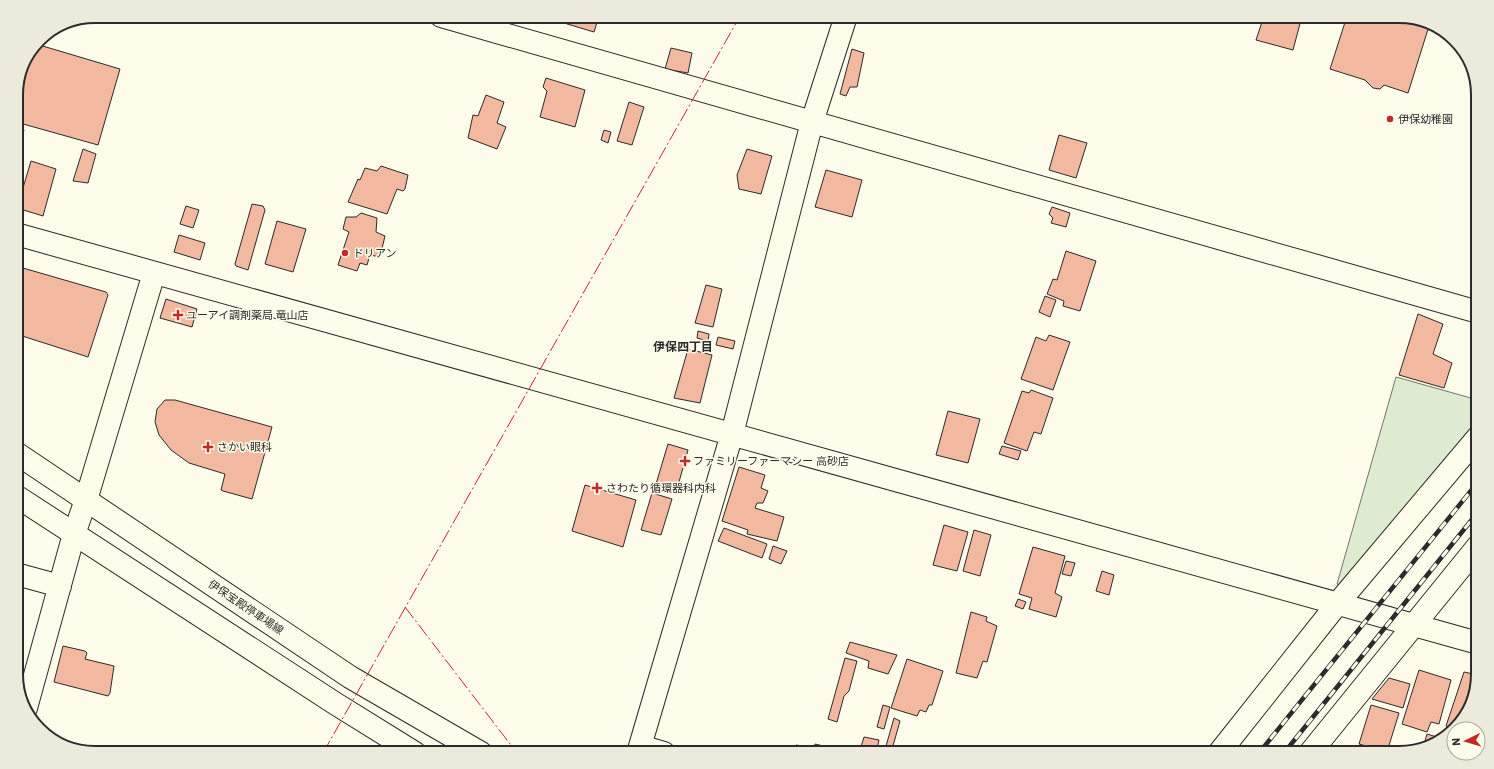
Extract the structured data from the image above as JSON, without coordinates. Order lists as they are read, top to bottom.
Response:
{
  "streets": {
    "street": ["伊保宝殿停車場線"]
  },
  "districts": ["伊保四丁目"],
  "places": {
    "other": ["伊保幼稚園", "ドリアン"],
    "health": [
      "ユーアイ調剤薬局 竜山店",
      "さかい眼科",
      "ファミリーファーマシー 高砂店",
      "さわたり循環器科内科"
    ]
  },
  "north": "left"
}
